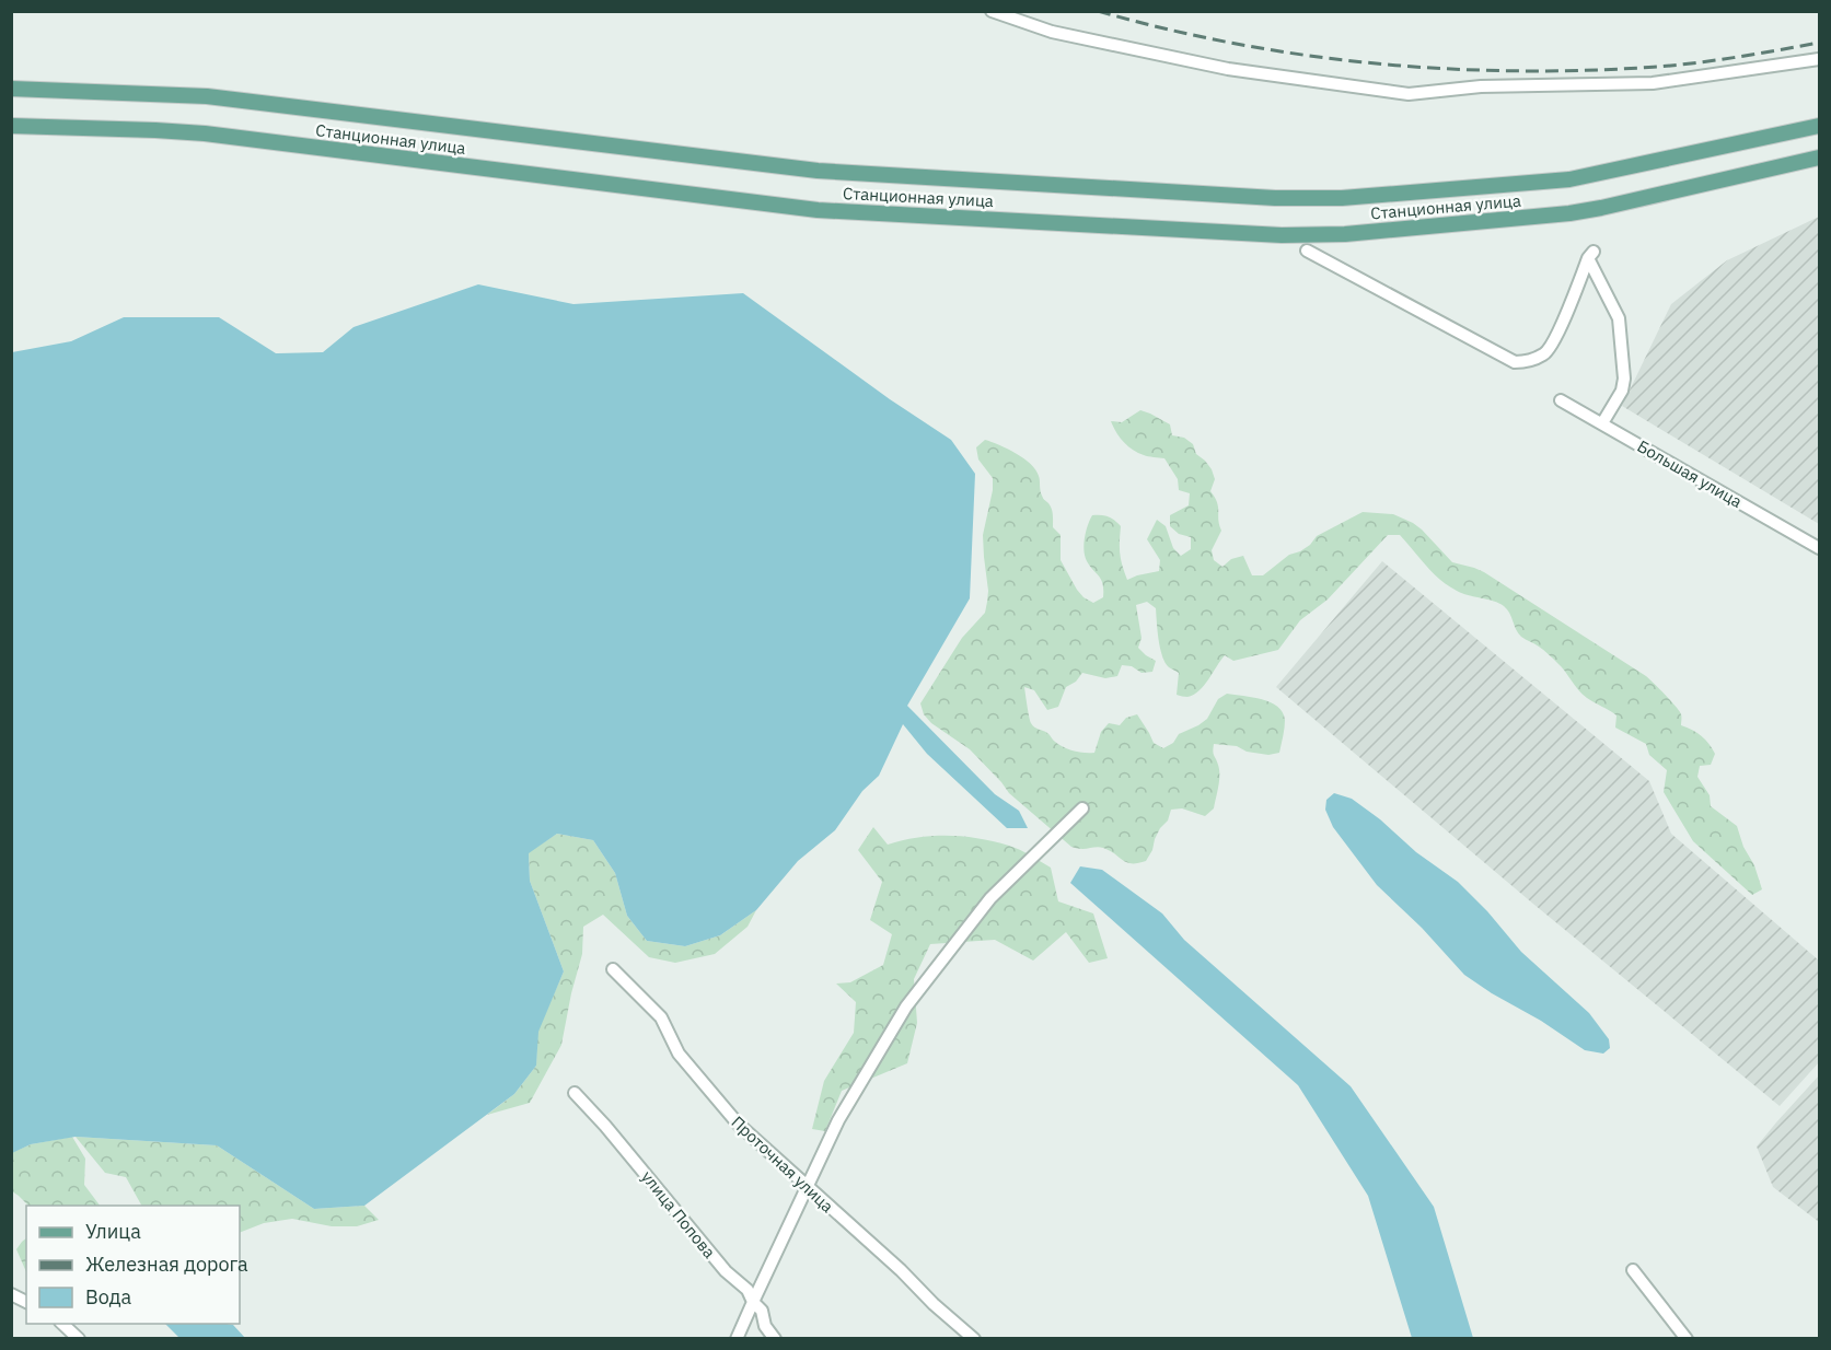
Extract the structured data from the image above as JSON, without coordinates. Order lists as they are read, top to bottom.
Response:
{
  "streets": {
    "main road": ["Станционная улица"],
    "street": ["Большая улица", "Проточная улица", "улица Попова"]
  },
  "legend": ["Улица", "Железная дорога", "Вода"]
}
